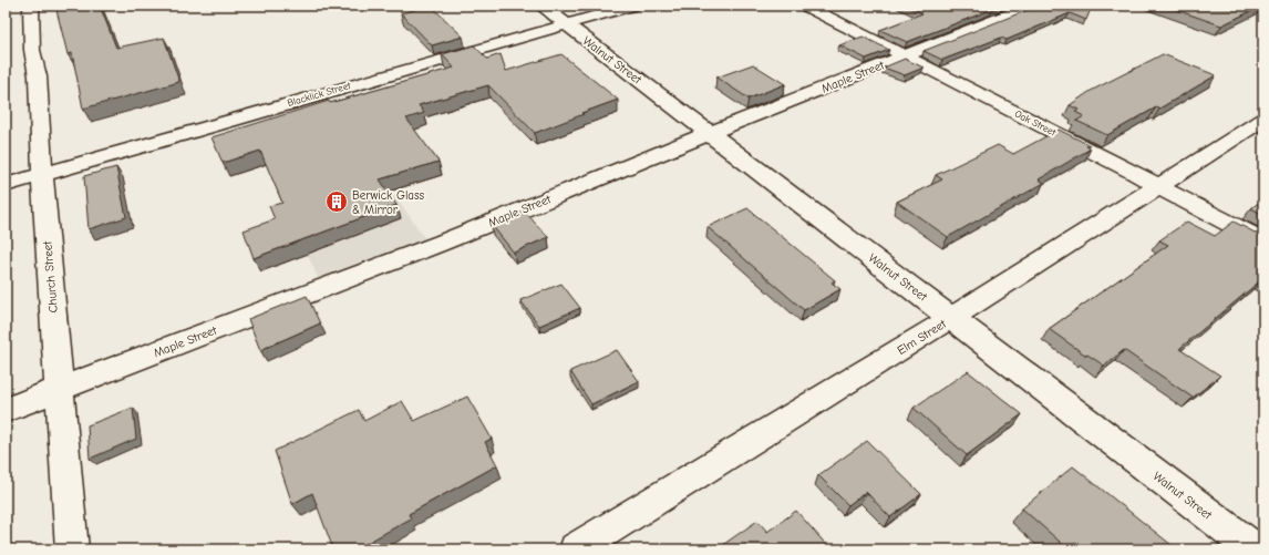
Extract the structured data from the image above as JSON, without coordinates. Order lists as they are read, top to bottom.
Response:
{
  "streets": {
    "street": [
      "Walnut Street",
      "Maple Street",
      "Blacklick Street",
      "Oak Street",
      "Church Street",
      "Elm Street"
    ]
  },
  "crossings": [
    ["Walnut Street", "Maple Street"],
    ["Walnut Street", "Blacklick Street"],
    ["Walnut Street", "Elm Street"],
    ["Maple Street", "Oak Street"],
    ["Maple Street", "Church Street"],
    ["Blacklick Street", "Church Street"],
    ["Oak Street", "Elm Street"]
  ],
  "places": {
    "building": ["Berwick Glass & Mirror"]
  }
}
